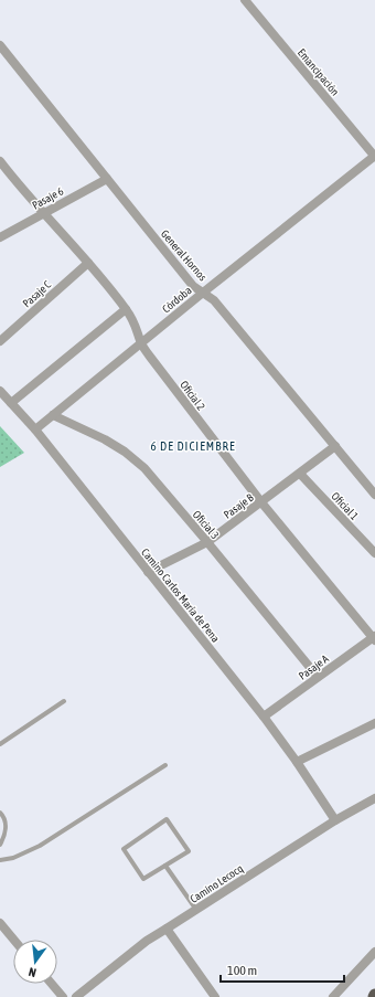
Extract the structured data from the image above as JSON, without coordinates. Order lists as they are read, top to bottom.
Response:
{
  "streets": {
    "street": [
      "Emancipación",
      "Pasaje 6",
      "General Hornos",
      "Pasaje C",
      "Córdoba",
      "Oficial 2",
      "Pasaje B",
      "Oficial 1",
      "Oficial 3",
      "Camino Carlos María de Pena",
      "Pasaje A",
      "Camino Lecocq"
    ]
  },
  "crossings": [
    ["Emancipación", "Córdoba"],
    ["Pasaje 6", "General Hornos"],
    ["Pasaje 6", "Oficial 2"],
    ["General Hornos", "Córdoba"],
    ["General Hornos", "Pasaje B"],
    ["Pasaje C", "Oficial 2"],
    ["Córdoba", "Oficial 2"],
    ["Córdoba", "Oficial 3"],
    ["Córdoba", "Camino Carlos María de Pena"],
    ["Oficial 2", "Pasaje B"],
    ["Oficial 2", "Pasaje A"],
    ["Pasaje B", "Oficial 1"],
    ["Pasaje B", "Oficial 3"],
    ["Pasaje B", "Camino Carlos María de Pena"],
    ["Oficial 3", "Pasaje A"],
    ["Camino Carlos María de Pena", "Pasaje A"],
    ["Camino Carlos María de Pena", "Camino Lecocq"]
  ],
  "districts": ["6 DE DICIEMBRE"],
  "scale_bar": "100 m",
  "north": "bottom"
}
